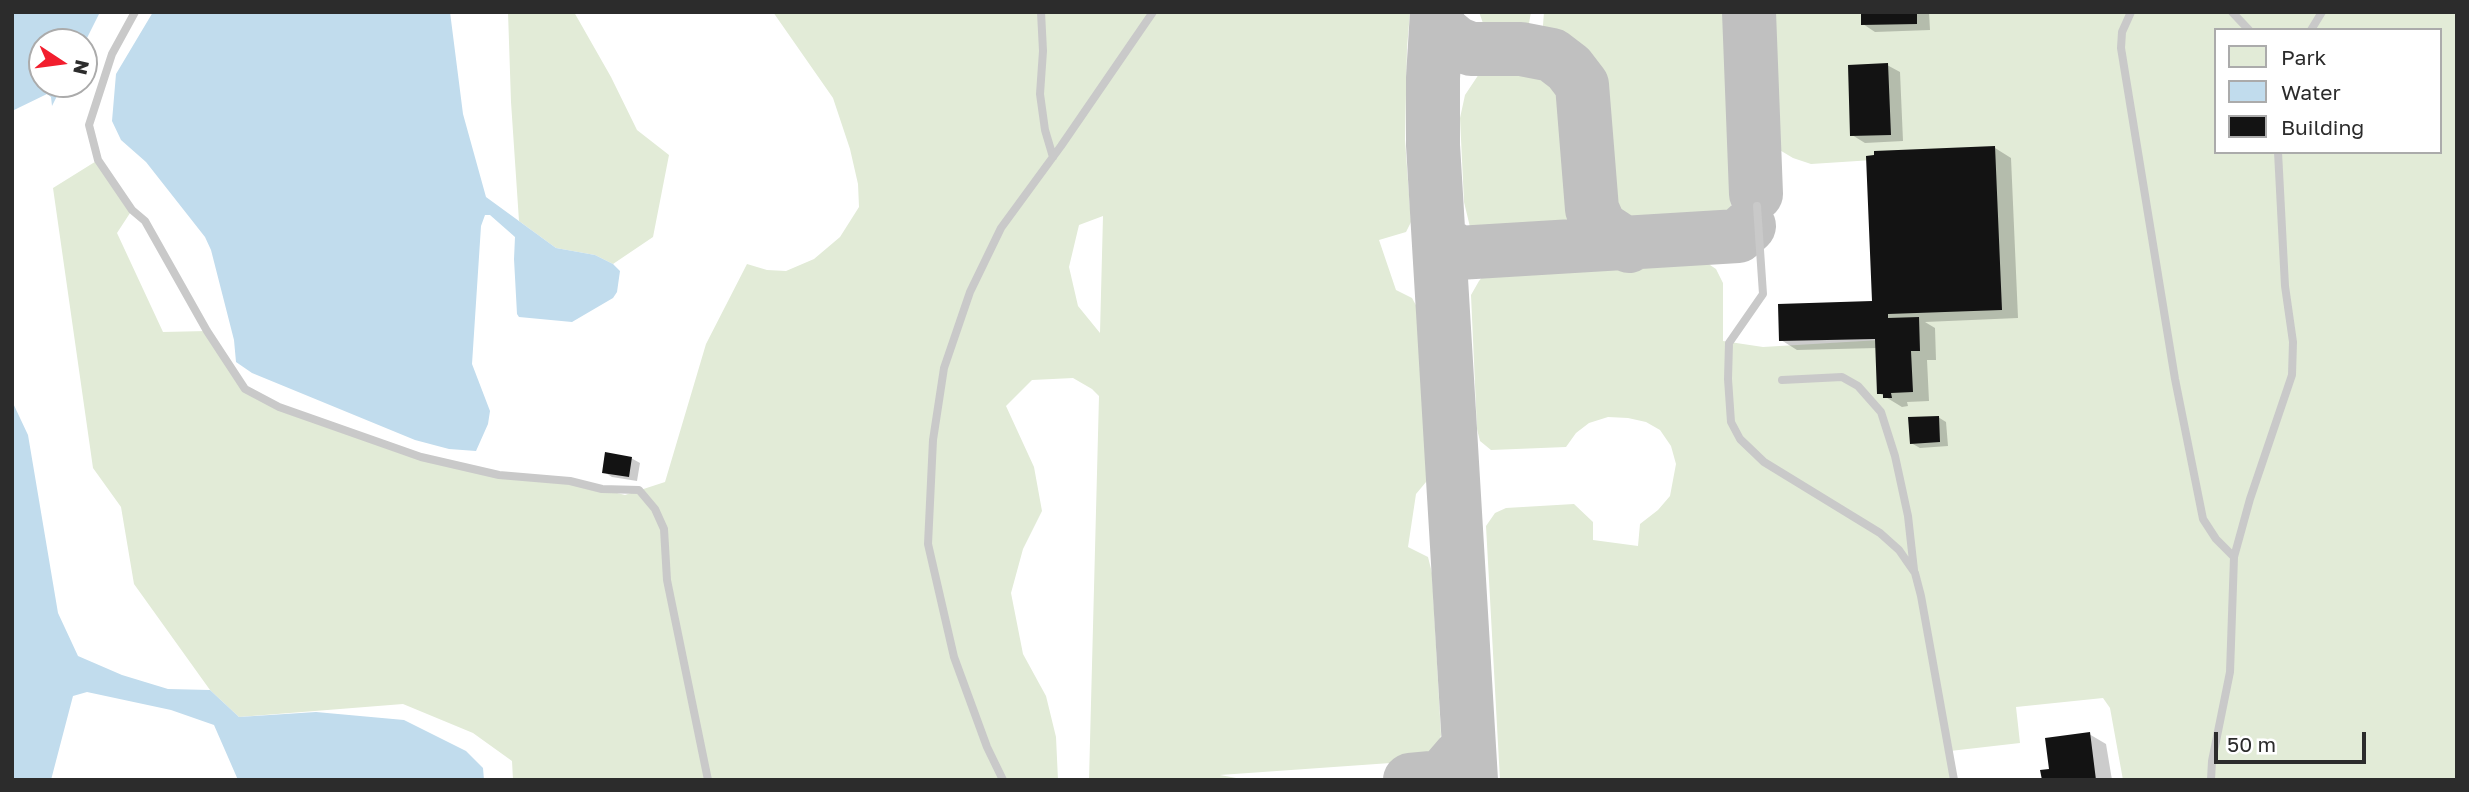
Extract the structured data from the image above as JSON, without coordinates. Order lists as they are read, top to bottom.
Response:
{
  "legend": ["Park", "Water", "Building"],
  "scale_bar": "50 m",
  "north": "right"
}
